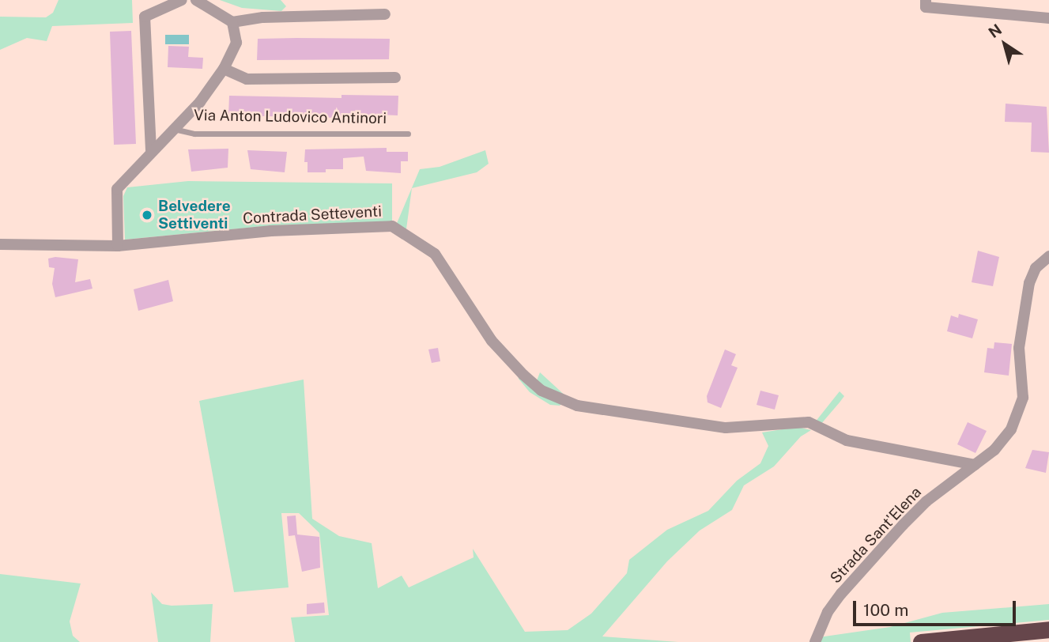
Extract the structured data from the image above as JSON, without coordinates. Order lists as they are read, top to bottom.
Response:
{
  "streets": {
    "street": ["Via Anton Ludovico Antinori", "Contrada Setteventi", "Strada Sant'Elena"]
  },
  "crossings": [
    ["Via Anton Ludovico Antinori", "Contrada Setteventi"],
    ["Contrada Setteventi", "Strada Sant'Elena"]
  ],
  "places": ["Belvedere Settiventi"],
  "scale_bar": "100 m",
  "north": "top left"
}
